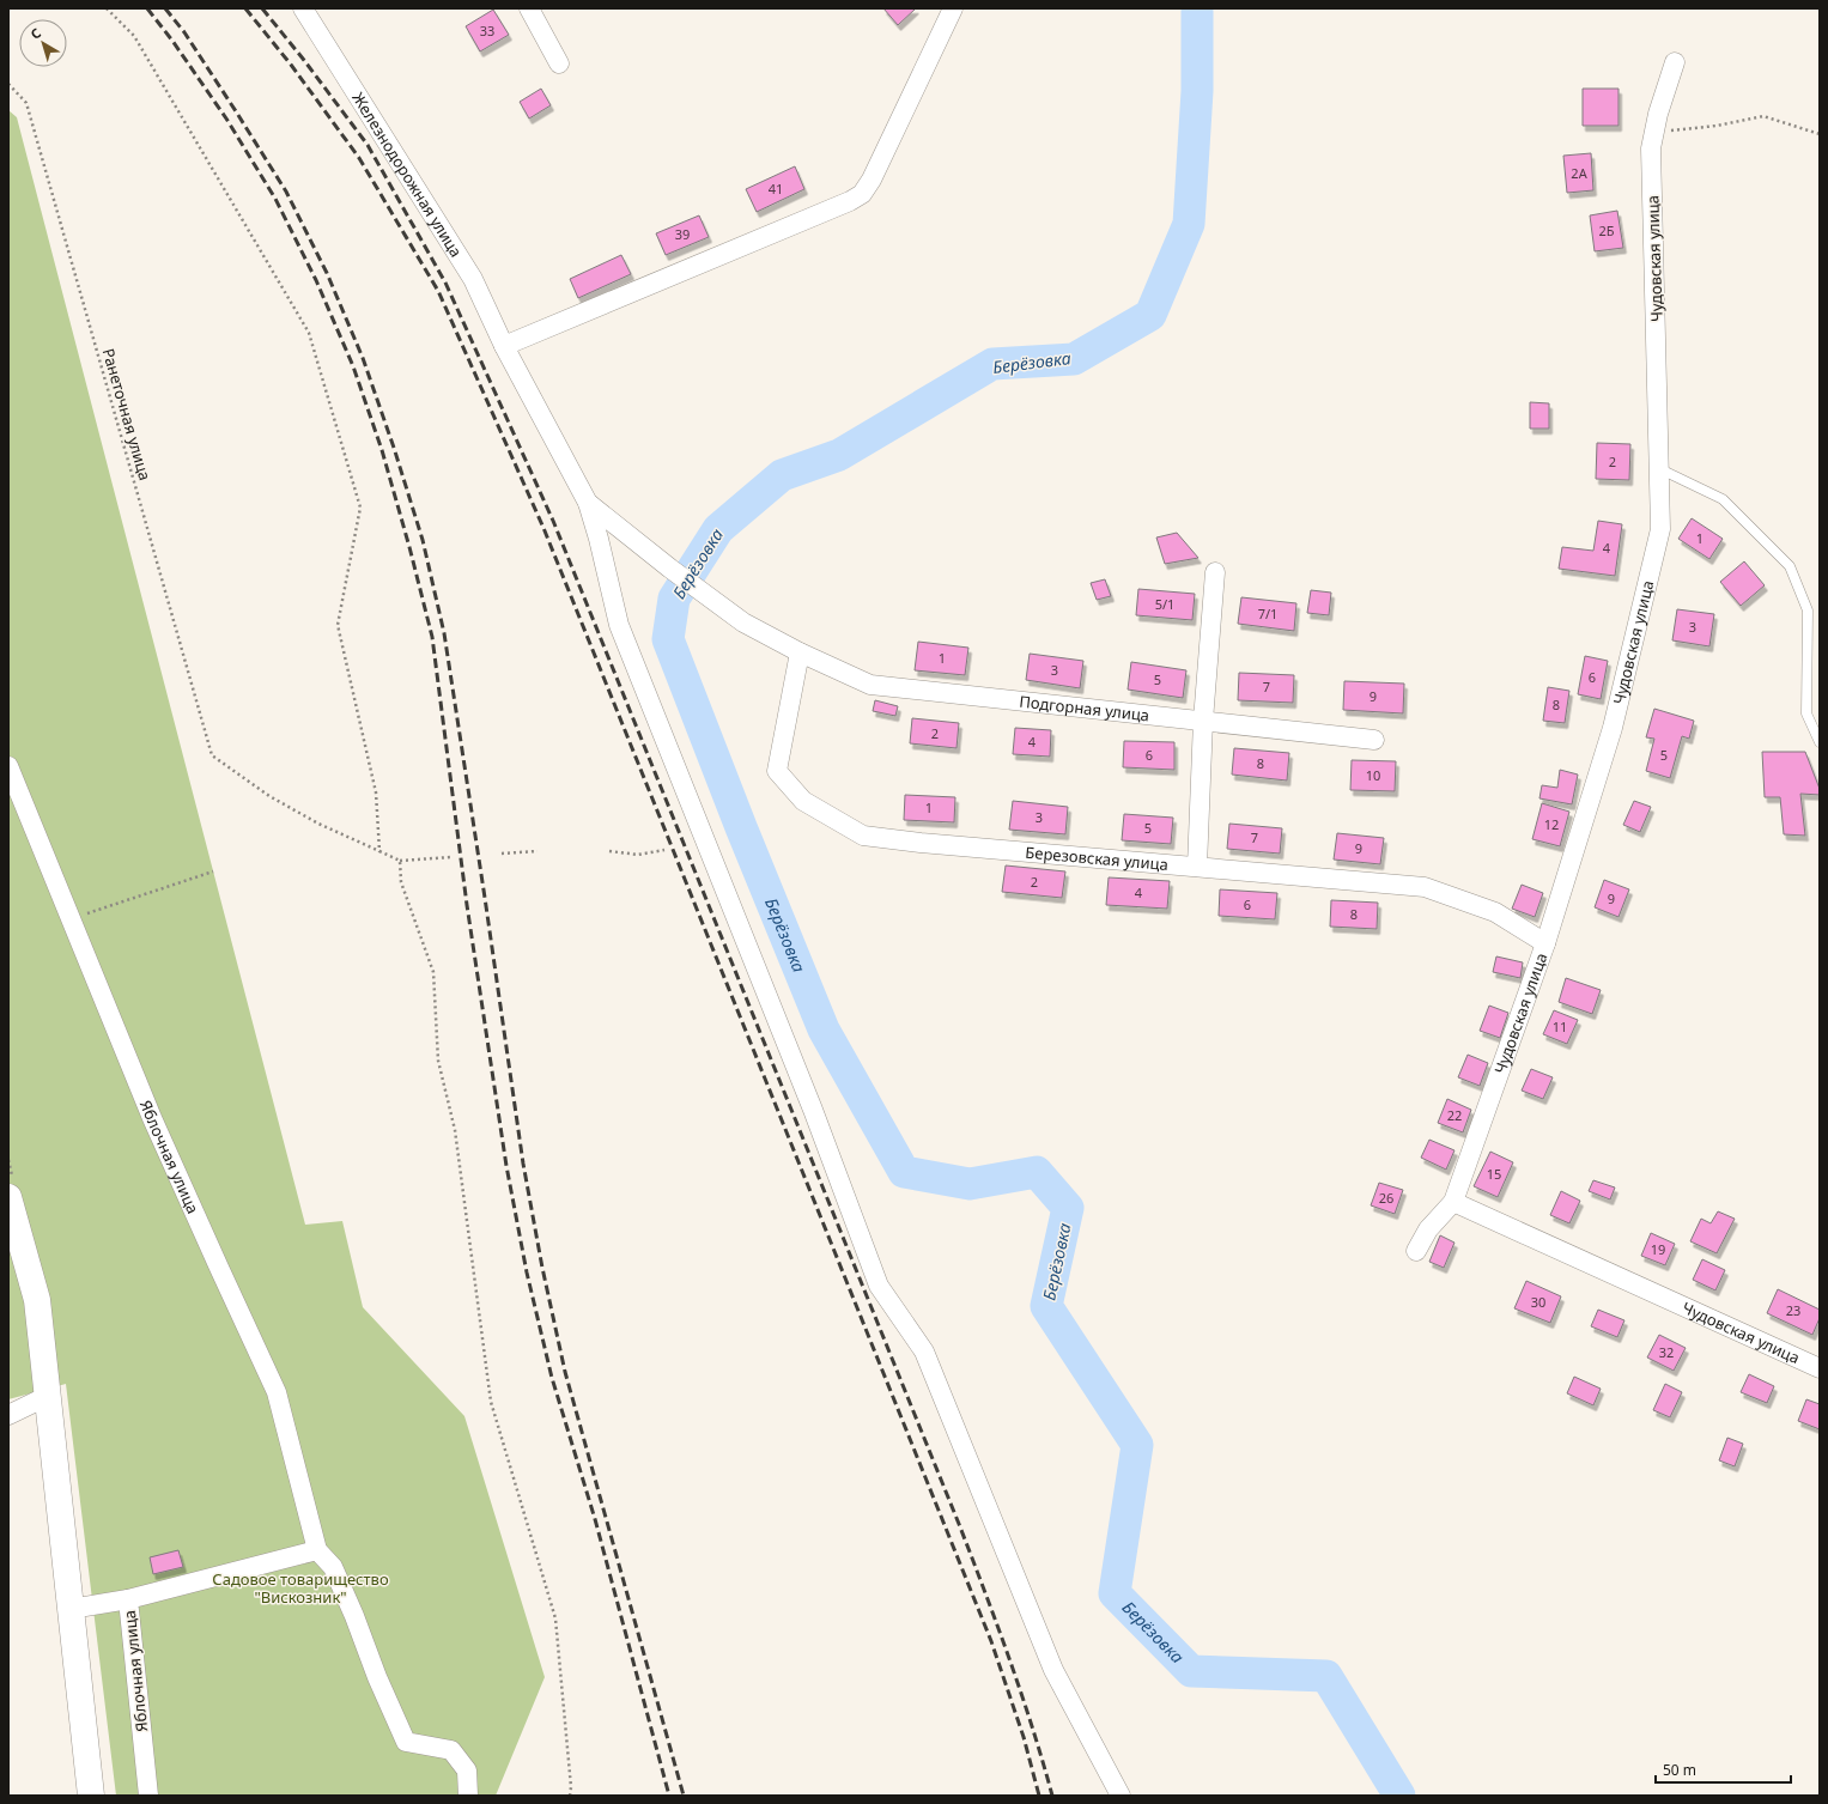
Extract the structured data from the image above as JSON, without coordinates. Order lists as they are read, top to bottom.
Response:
{
  "streets": {
    "street": [
      "Железнодорожная улица",
      "Чудовская улица",
      "Подгорная улица",
      "Березовская улица",
      "Яблочная улица"
    ],
    "path": ["Ранеточная улица"]
  },
  "crossings": [
    ["Железнодорожная улица", "Подгорная улица"],
    ["Чудовская улица", "Березовская улица"],
    ["Подгорная улица", "Березовская улица"]
  ],
  "water": ["Берёзовка"],
  "parks": ["Садовое товарищество \"Вискозник\""],
  "house_numbers": [
    "33",
    "2А",
    "41",
    "2Б",
    "39",
    "2",
    "1",
    "4",
    "5/1",
    "7/1",
    "3",
    "1",
    "3",
    "6",
    "5",
    "7",
    "9",
    "8",
    "2",
    "4",
    "6",
    "5",
    "8",
    "10",
    "1",
    "3",
    "12",
    "5",
    "7",
    "9",
    "2",
    "4",
    "9",
    "6",
    "8",
    "11",
    "22",
    "15",
    "26",
    "19",
    "30",
    "23",
    "32"
  ],
  "scale_bar": "50 m",
  "north": "top left"
}
